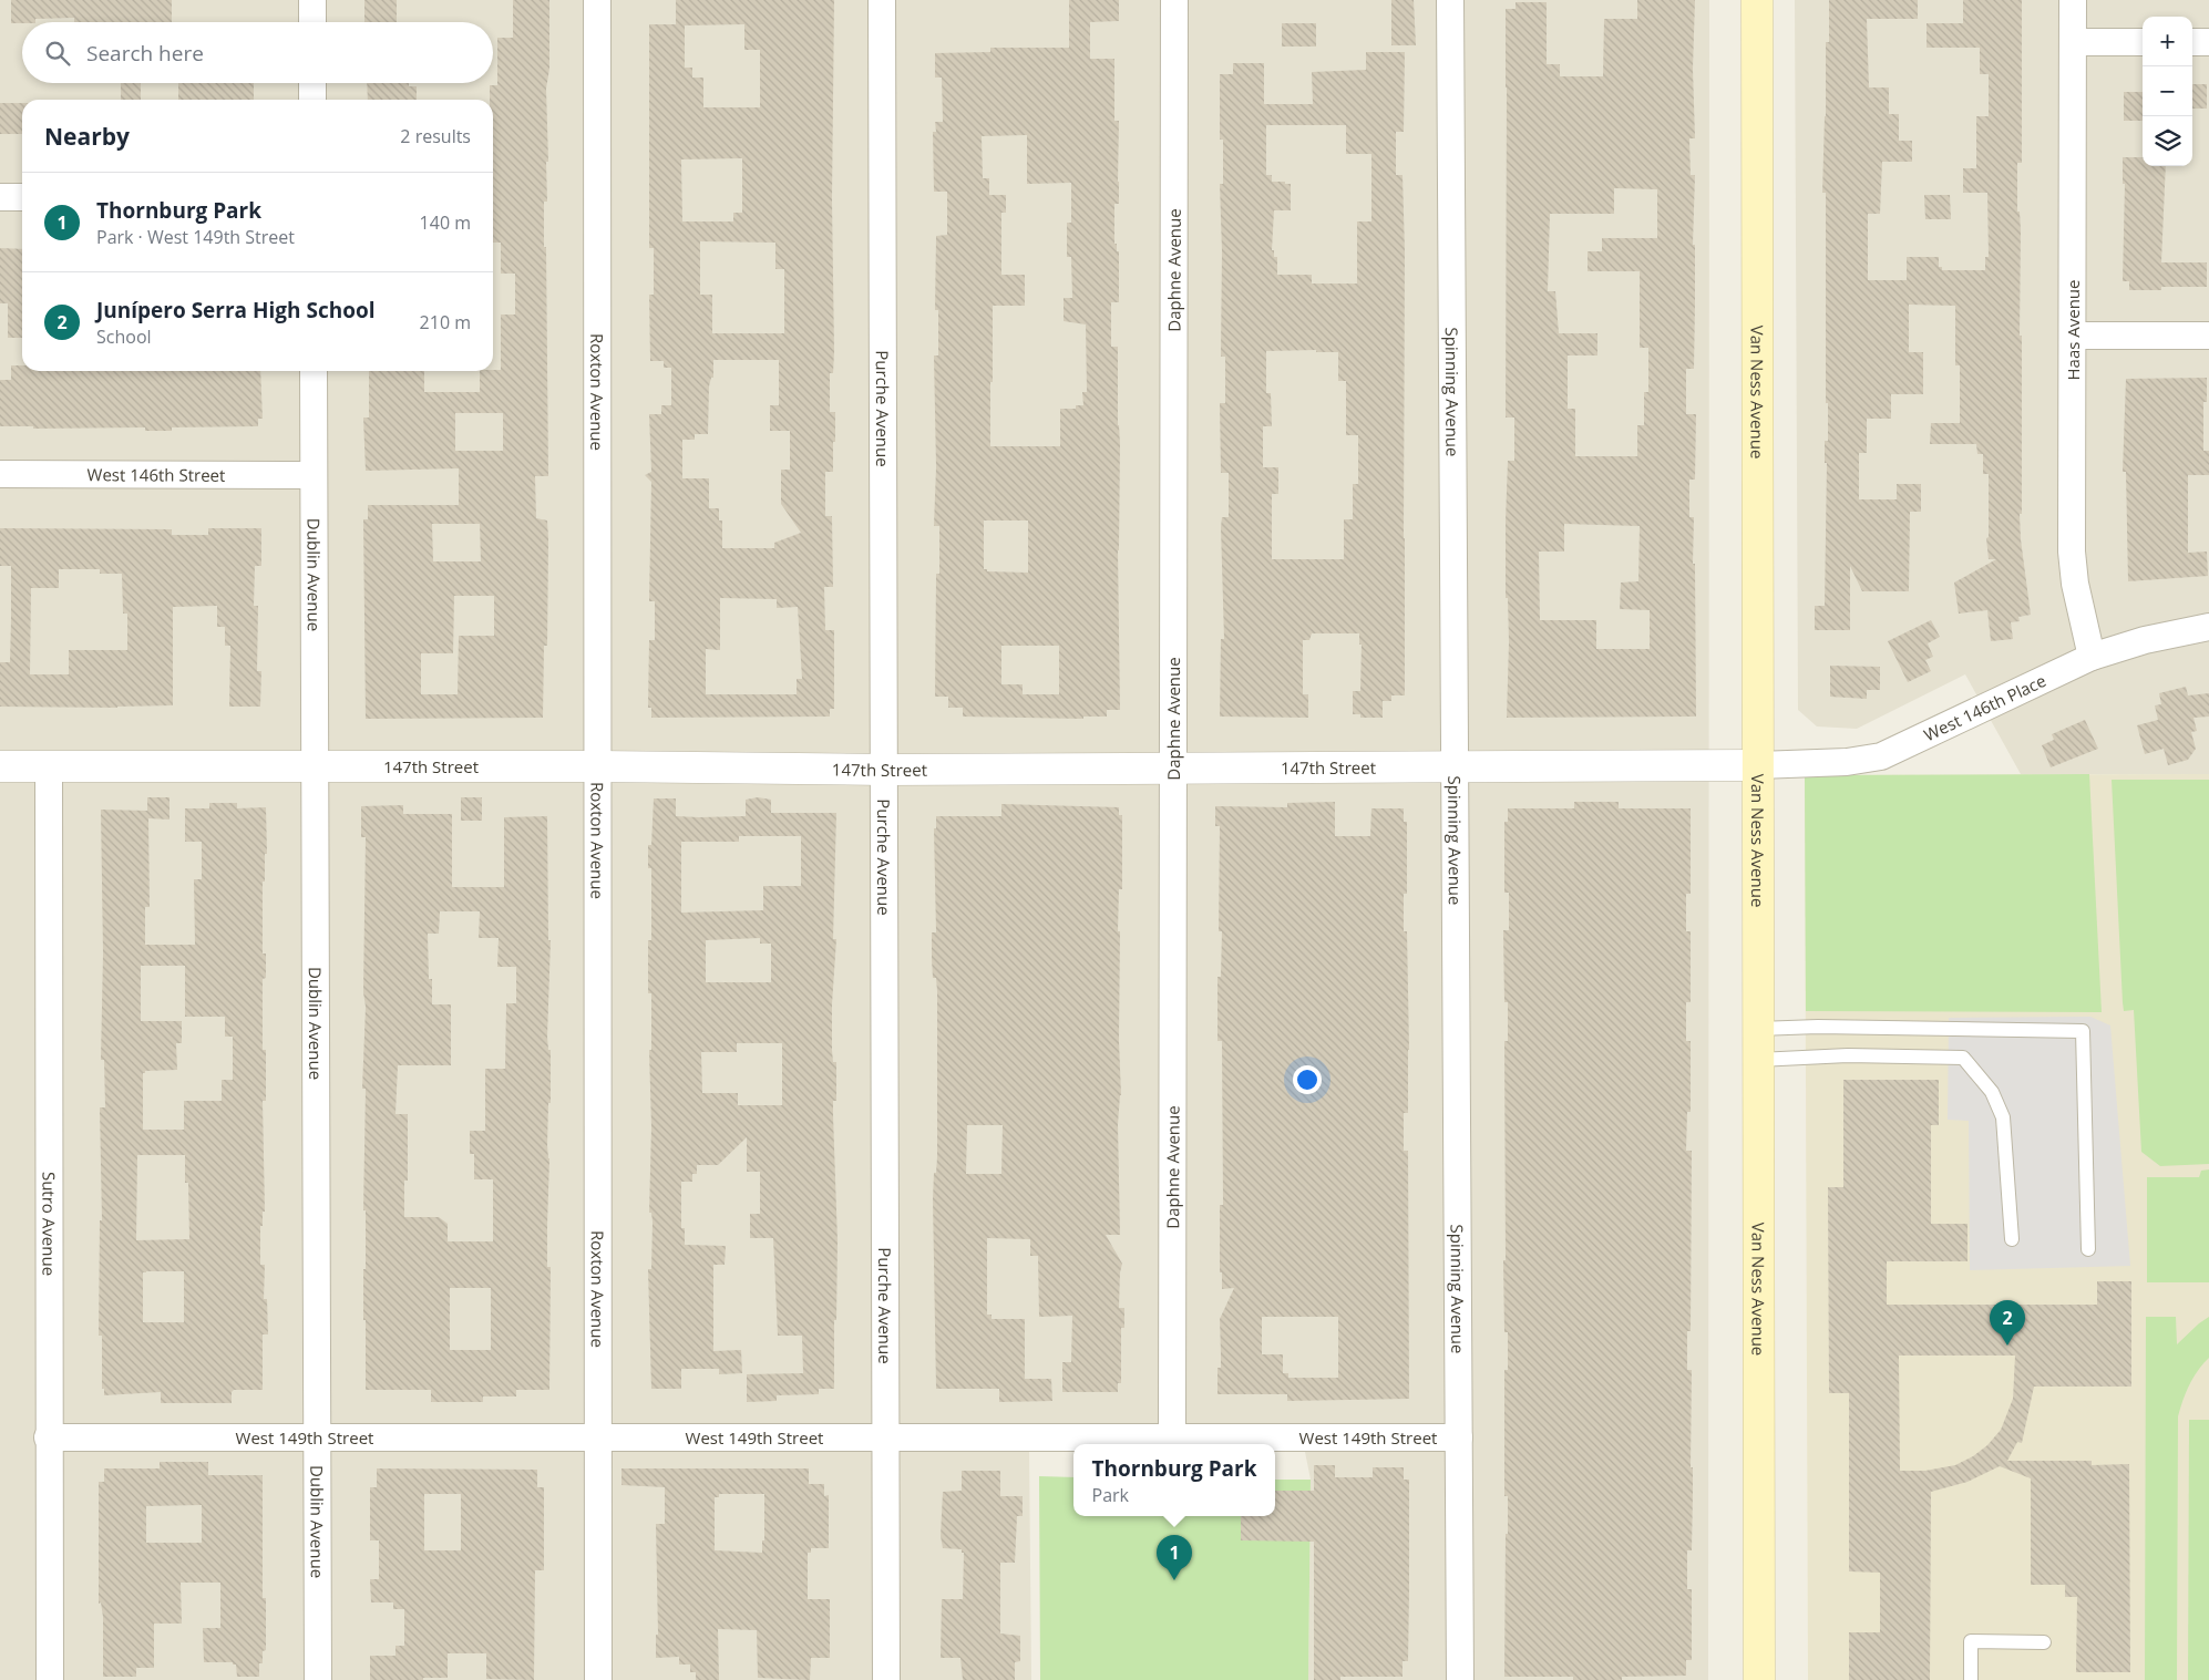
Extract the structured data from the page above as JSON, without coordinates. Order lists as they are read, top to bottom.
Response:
{
  "streets": {
    "main road": ["Van Ness Avenue"],
    "street": [
      "Daphne Avenue",
      "Haas Avenue",
      "Roxton Avenue",
      "Spinning Avenue",
      "Purche Avenue",
      "West 146th Street",
      "Dublin Avenue",
      "West 146th Place",
      "147th Street",
      "Sutro Avenue",
      "West 149th Street"
    ]
  },
  "crossings": [
    ["Daphne Avenue", "147th Street"],
    ["Daphne Avenue", "West 149th Street"],
    ["Haas Avenue", "West 146th Place"],
    ["Roxton Avenue", "147th Street"],
    ["Roxton Avenue", "West 149th Street"],
    ["Spinning Avenue", "147th Street"],
    ["Spinning Avenue", "West 149th Street"],
    ["Van Ness Avenue", "West 146th Place"],
    ["Van Ness Avenue", "147th Street"],
    ["Purche Avenue", "147th Street"],
    ["Purche Avenue", "West 149th Street"],
    ["West 146th Street", "Dublin Avenue"],
    ["Dublin Avenue", "147th Street"],
    ["Dublin Avenue", "West 149th Street"],
    ["West 146th Place", "147th Street"],
    ["147th Street", "Sutro Avenue"],
    ["Sutro Avenue", "West 149th Street"]
  ],
  "page": {
    "map_buttons": ["+", "−"],
    "search": "Search here",
    "heading": ["Nearby", "2 results"],
    "list": [
      {
        "mark": "1",
        "name": "Thornburg Park",
        "note": "Park · West 149th Street",
        "value": "140 m"
      },
      {
        "mark": "2",
        "name": "Junípero Serra High School",
        "note": "School",
        "value": "210 m"
      }
    ],
    "pins": ["2", "1"],
    "popup": ["Thornburg Park", "Park"]
  }
}
